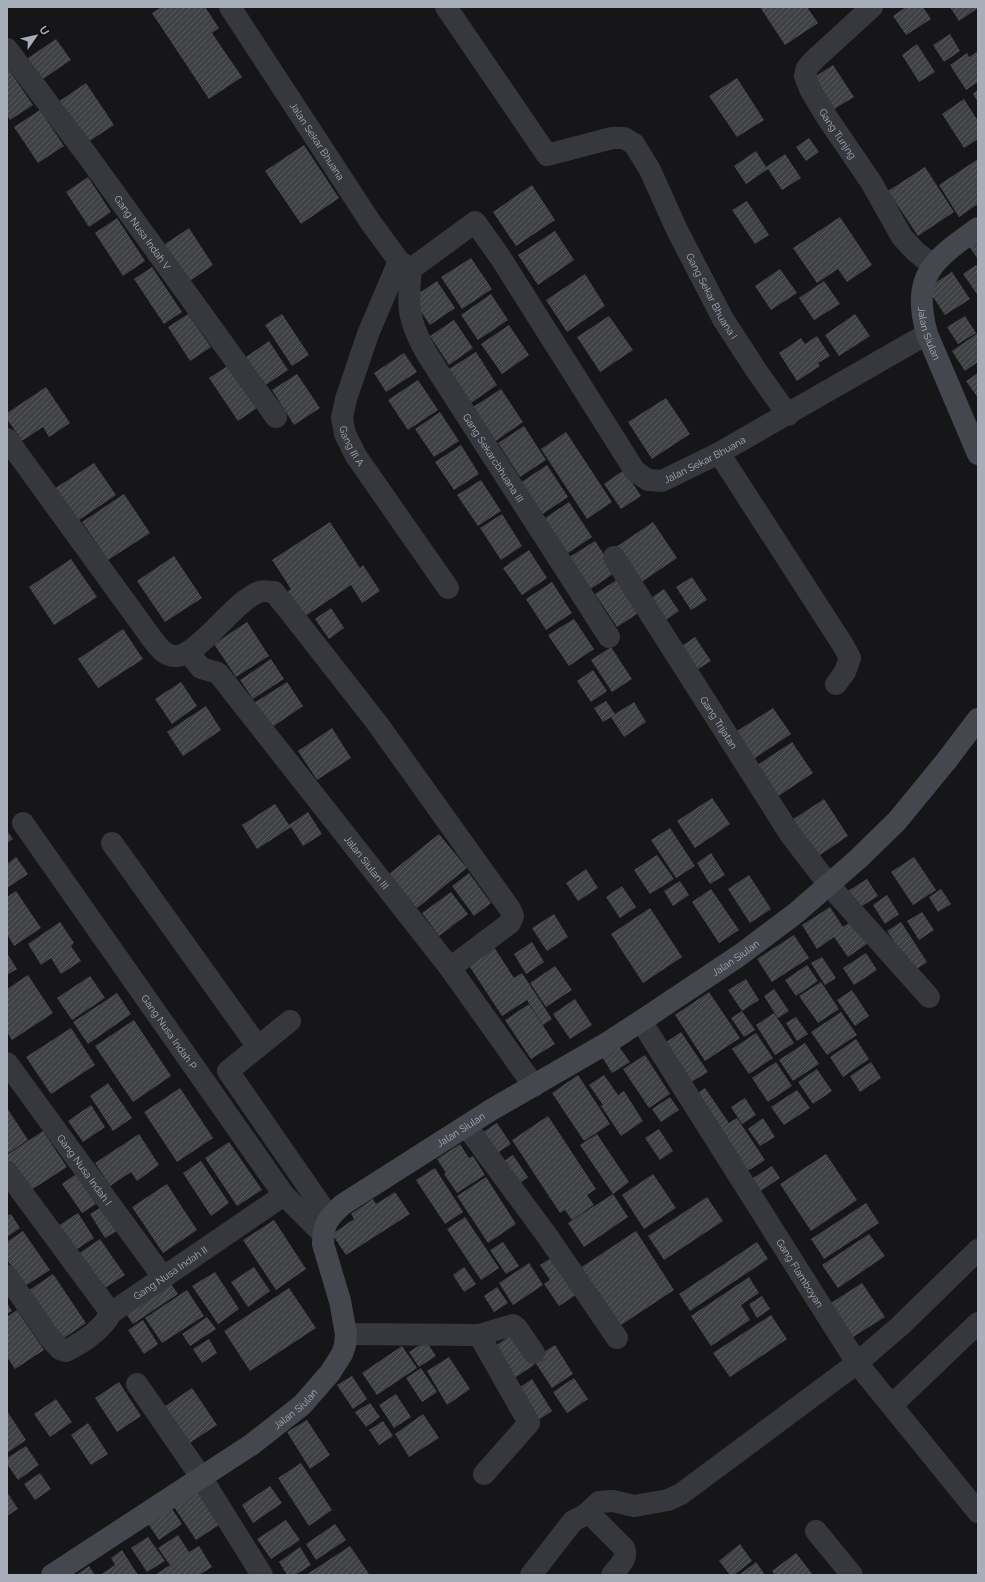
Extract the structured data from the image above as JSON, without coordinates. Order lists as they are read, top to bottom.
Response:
{
  "streets": {
    "street": [
      "Gang Tunjng",
      "Jalan Sekar Bhuana",
      "Gang Nusa Indah V",
      "Gang Sekar Bhuana I",
      "Jalan Siulan",
      "Gang III A",
      "Gang Sekarcbhuana III",
      "Gang Trijatan",
      "Jalan Siulan III",
      "Gang Nusa Indah P",
      "Gang Nusa Indah I",
      "Gang Nusa Indah II",
      "Gang Flamboyan"
    ]
  },
  "crossings": [
    ["Gang Tunjng", "Jalan Siulan"],
    ["Jalan Sekar Bhuana", "Gang Sekar Bhuana I"],
    ["Jalan Sekar Bhuana", "Jalan Siulan"],
    ["Jalan Sekar Bhuana", "Gang III A"],
    ["Jalan Sekar Bhuana", "Gang Sekarcbhuana III"],
    ["Jalan Siulan", "Gang Trijatan"],
    ["Jalan Siulan", "Jalan Siulan III"],
    ["Jalan Siulan", "Gang Nusa Indah P"],
    ["Jalan Siulan", "Gang Flamboyan"],
    ["Gang III A", "Gang Sekarcbhuana III"],
    ["Gang Nusa Indah P", "Gang Nusa Indah II"],
    ["Gang Nusa Indah I", "Gang Nusa Indah II"]
  ],
  "north": "top right"
}
